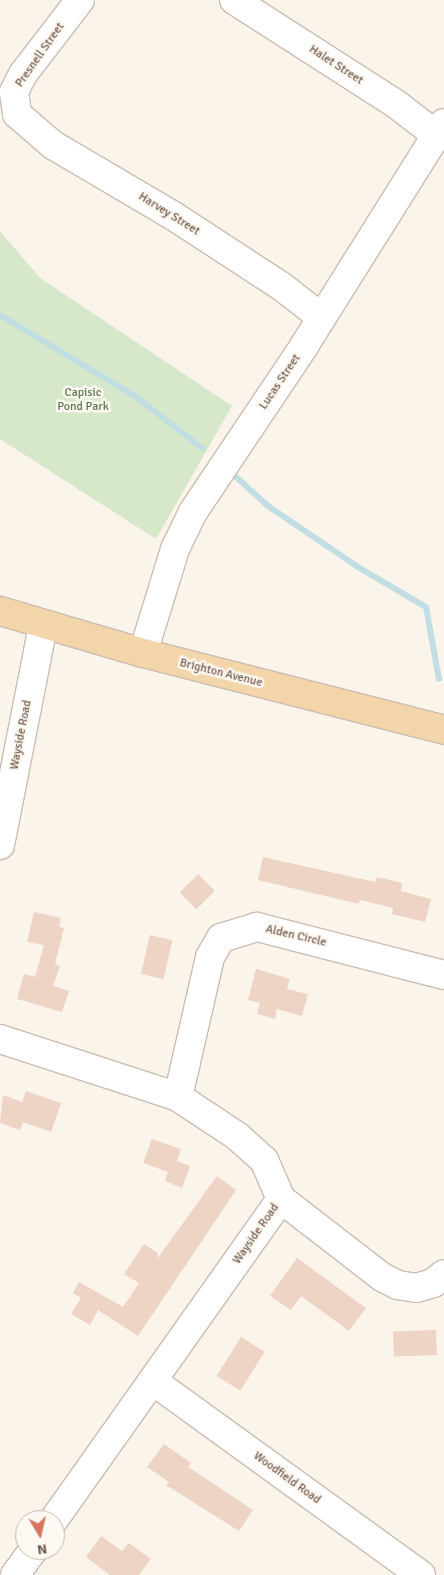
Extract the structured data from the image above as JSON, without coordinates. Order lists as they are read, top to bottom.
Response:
{
  "streets": {
    "main road": ["Brighton Avenue"],
    "street": [
      "Presnell Street",
      "Halet Street",
      "Harvey Street",
      "Lucas Street",
      "Wayside Road",
      "Alden Circle",
      "Woodfield Road"
    ]
  },
  "crossings": [
    ["Presnell Street", "Harvey Street"],
    ["Halet Street", "Lucas Street"],
    ["Harvey Street", "Lucas Street"],
    ["Lucas Street", "Brighton Avenue"],
    ["Brighton Avenue", "Wayside Road"],
    ["Wayside Road", "Alden Circle"],
    ["Wayside Road", "Woodfield Road"]
  ],
  "parks": ["Capisic Pond Park"],
  "north": "bottom"
}
